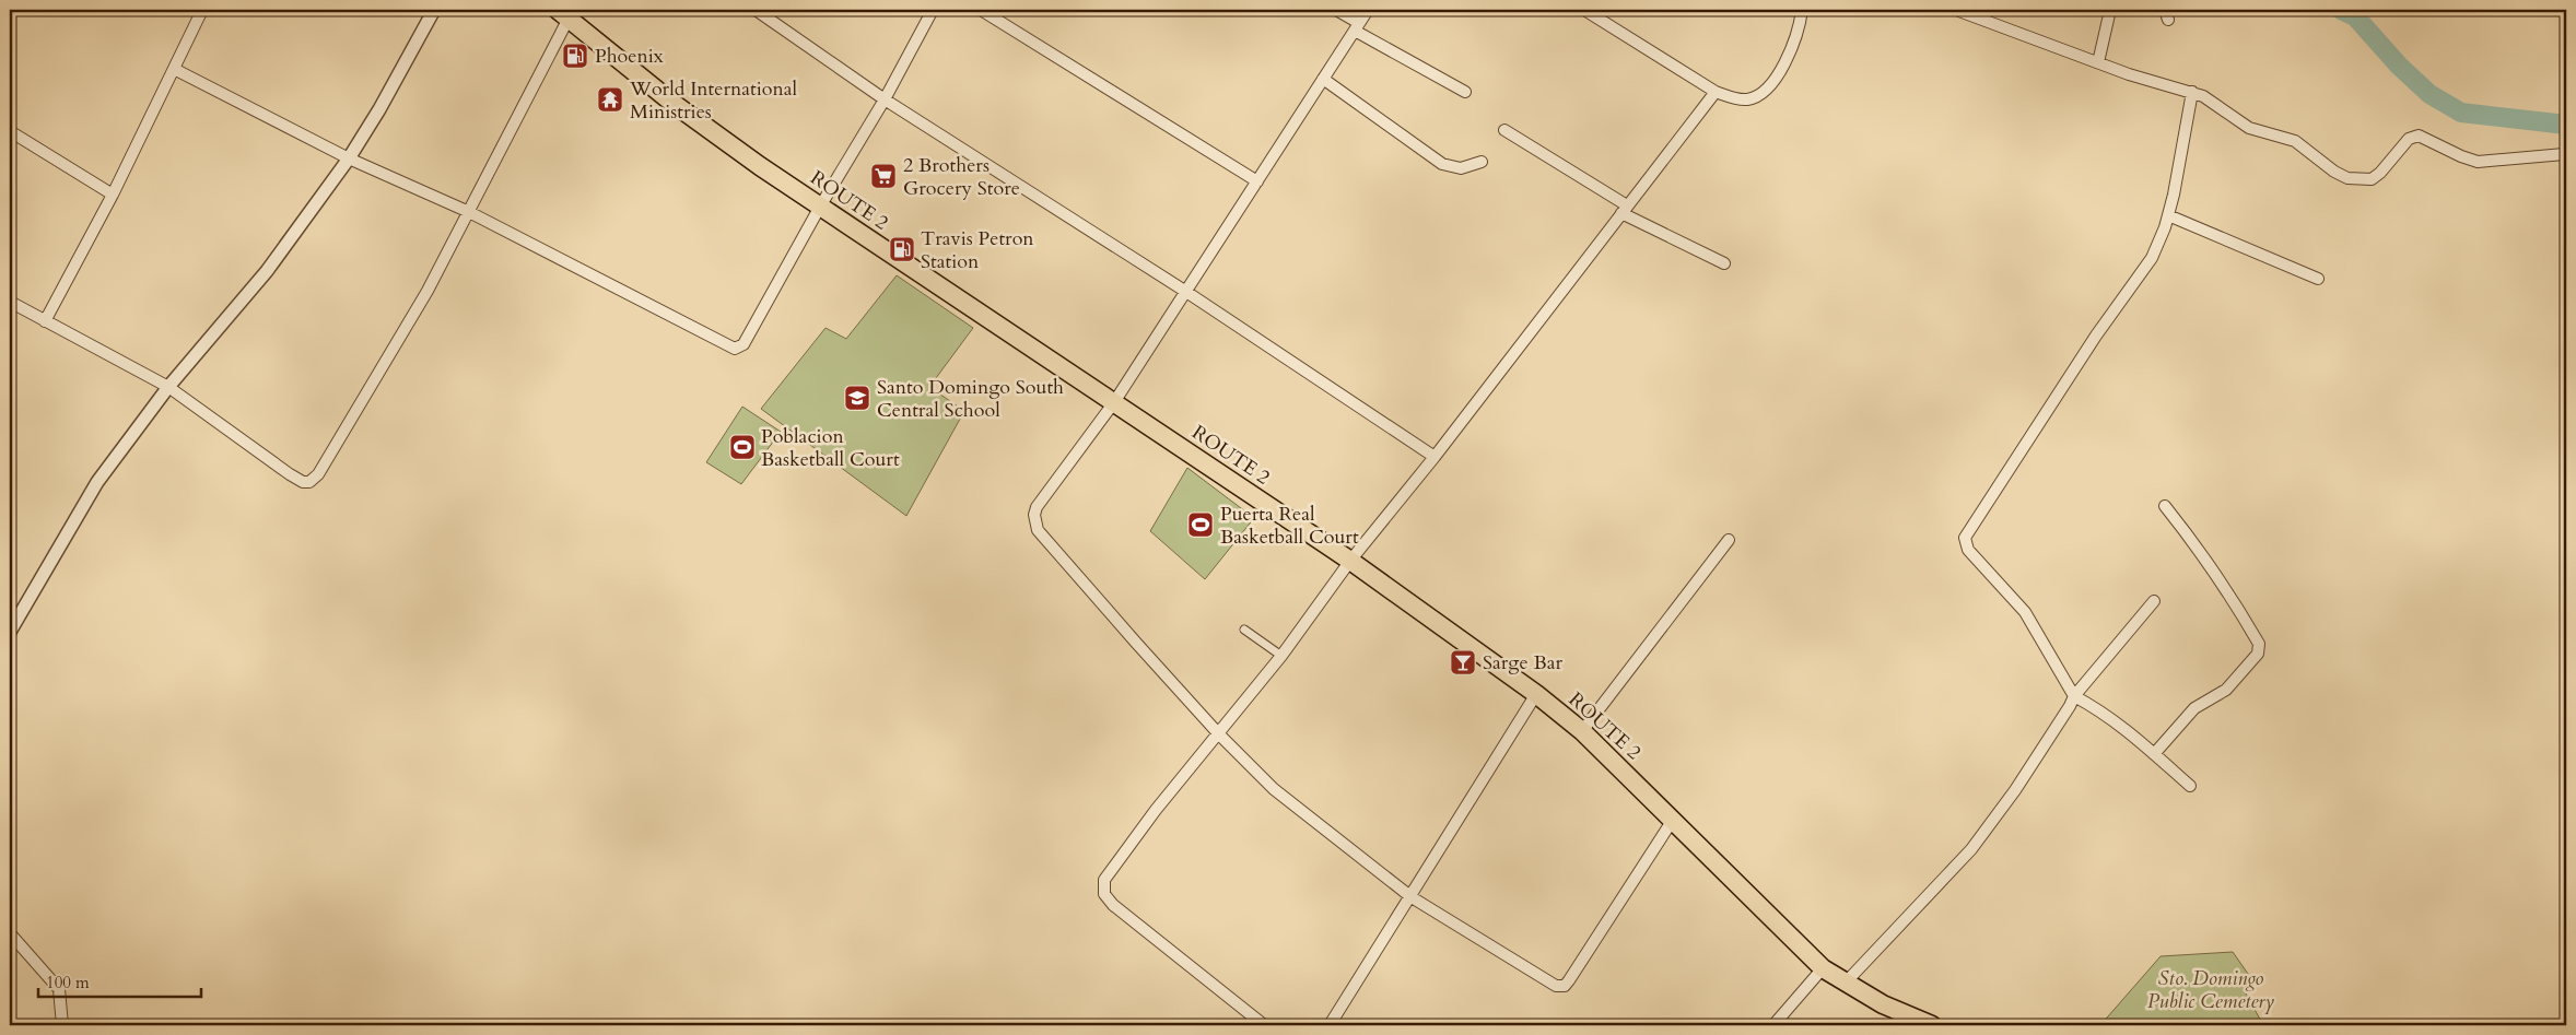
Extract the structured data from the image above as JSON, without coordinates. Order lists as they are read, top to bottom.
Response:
{
  "streets": {
    "highway": ["ROUTE 2"]
  },
  "parks": ["Sto. Domingo Public Cemetery"],
  "places": {
    "fuel station": ["Phoenix", "Travis Petron Station"],
    "temple": ["World International Ministries"],
    "supermarket": ["2 Brothers Grocery Store"],
    "school or university": ["Santo Domingo South Central School"],
    "sports": ["Poblacion Basketball Court", "Puerta Real Basketball Court"],
    "bar": ["Sarge Bar"]
  },
  "scale_bar": "100 m"
}
